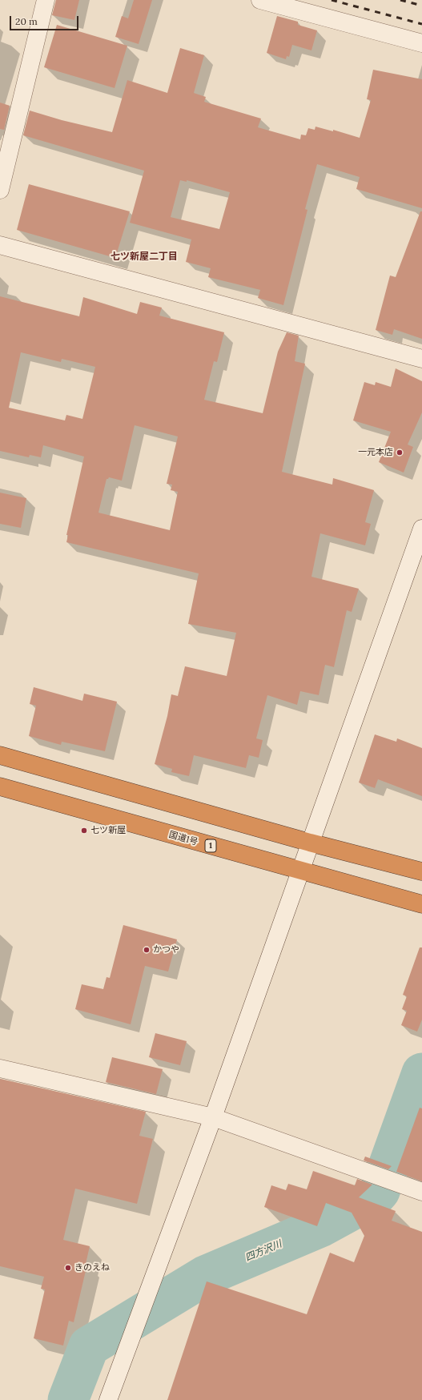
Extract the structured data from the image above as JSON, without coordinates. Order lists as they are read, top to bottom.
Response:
{
  "streets": {
    "highway": ["国道1号", "1"]
  },
  "districts": ["七ツ新屋二丁目"],
  "water": ["四方沢川"],
  "places": [
    "一元本店",
    "七ツ新屋",
    "かつや",
    "きのえね"
  ],
  "scale_bar": "20 m"
}
